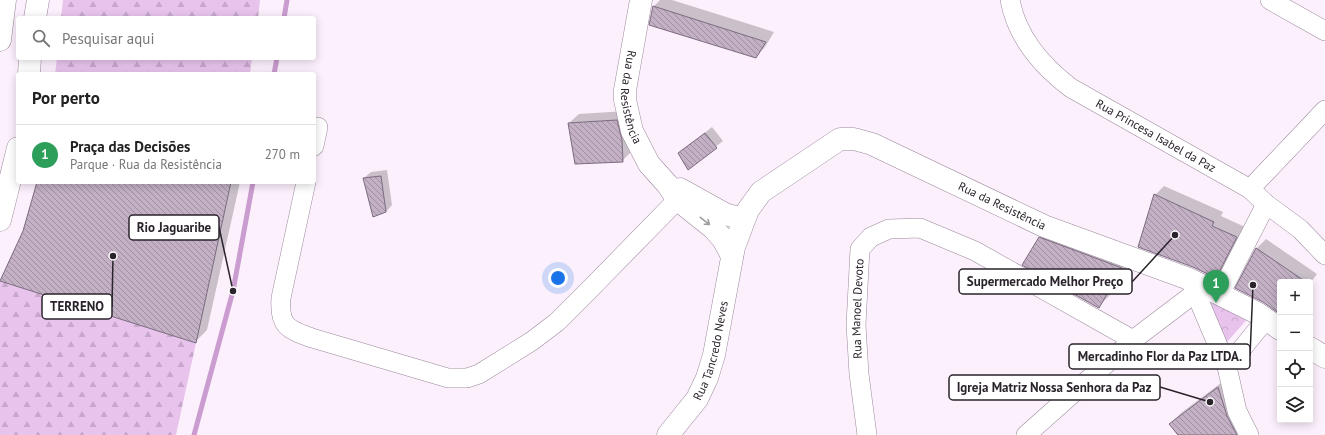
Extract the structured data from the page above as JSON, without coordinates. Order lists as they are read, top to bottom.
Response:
{
  "streets": {
    "street": [
      "Rua da Resistência",
      "Rua Princesa Isabel da Paz",
      "Rua Manoel Devoto",
      "Rua Tancredo Neves"
    ]
  },
  "crossings": [
    ["Rua da Resistência", "Rua Tancredo Neves"]
  ],
  "places": [
    "Supermercado Melhor Preço",
    "TERRENO",
    "Mercadinho Flor da Paz LTDA.",
    "Rio Jaguaribe",
    "Igreja Matriz Nossa Senhora da Paz"
  ],
  "page": {
    "search": "Pesquisar aqui",
    "heading": "Por perto",
    "list": [
      {
        "mark": "1",
        "name": "Praça das Decisões",
        "note": "Parque · Rua da Resistência",
        "value": "270 m"
      }
    ],
    "pins": "1",
    "map_buttons": ["+", "−"]
  }
}
